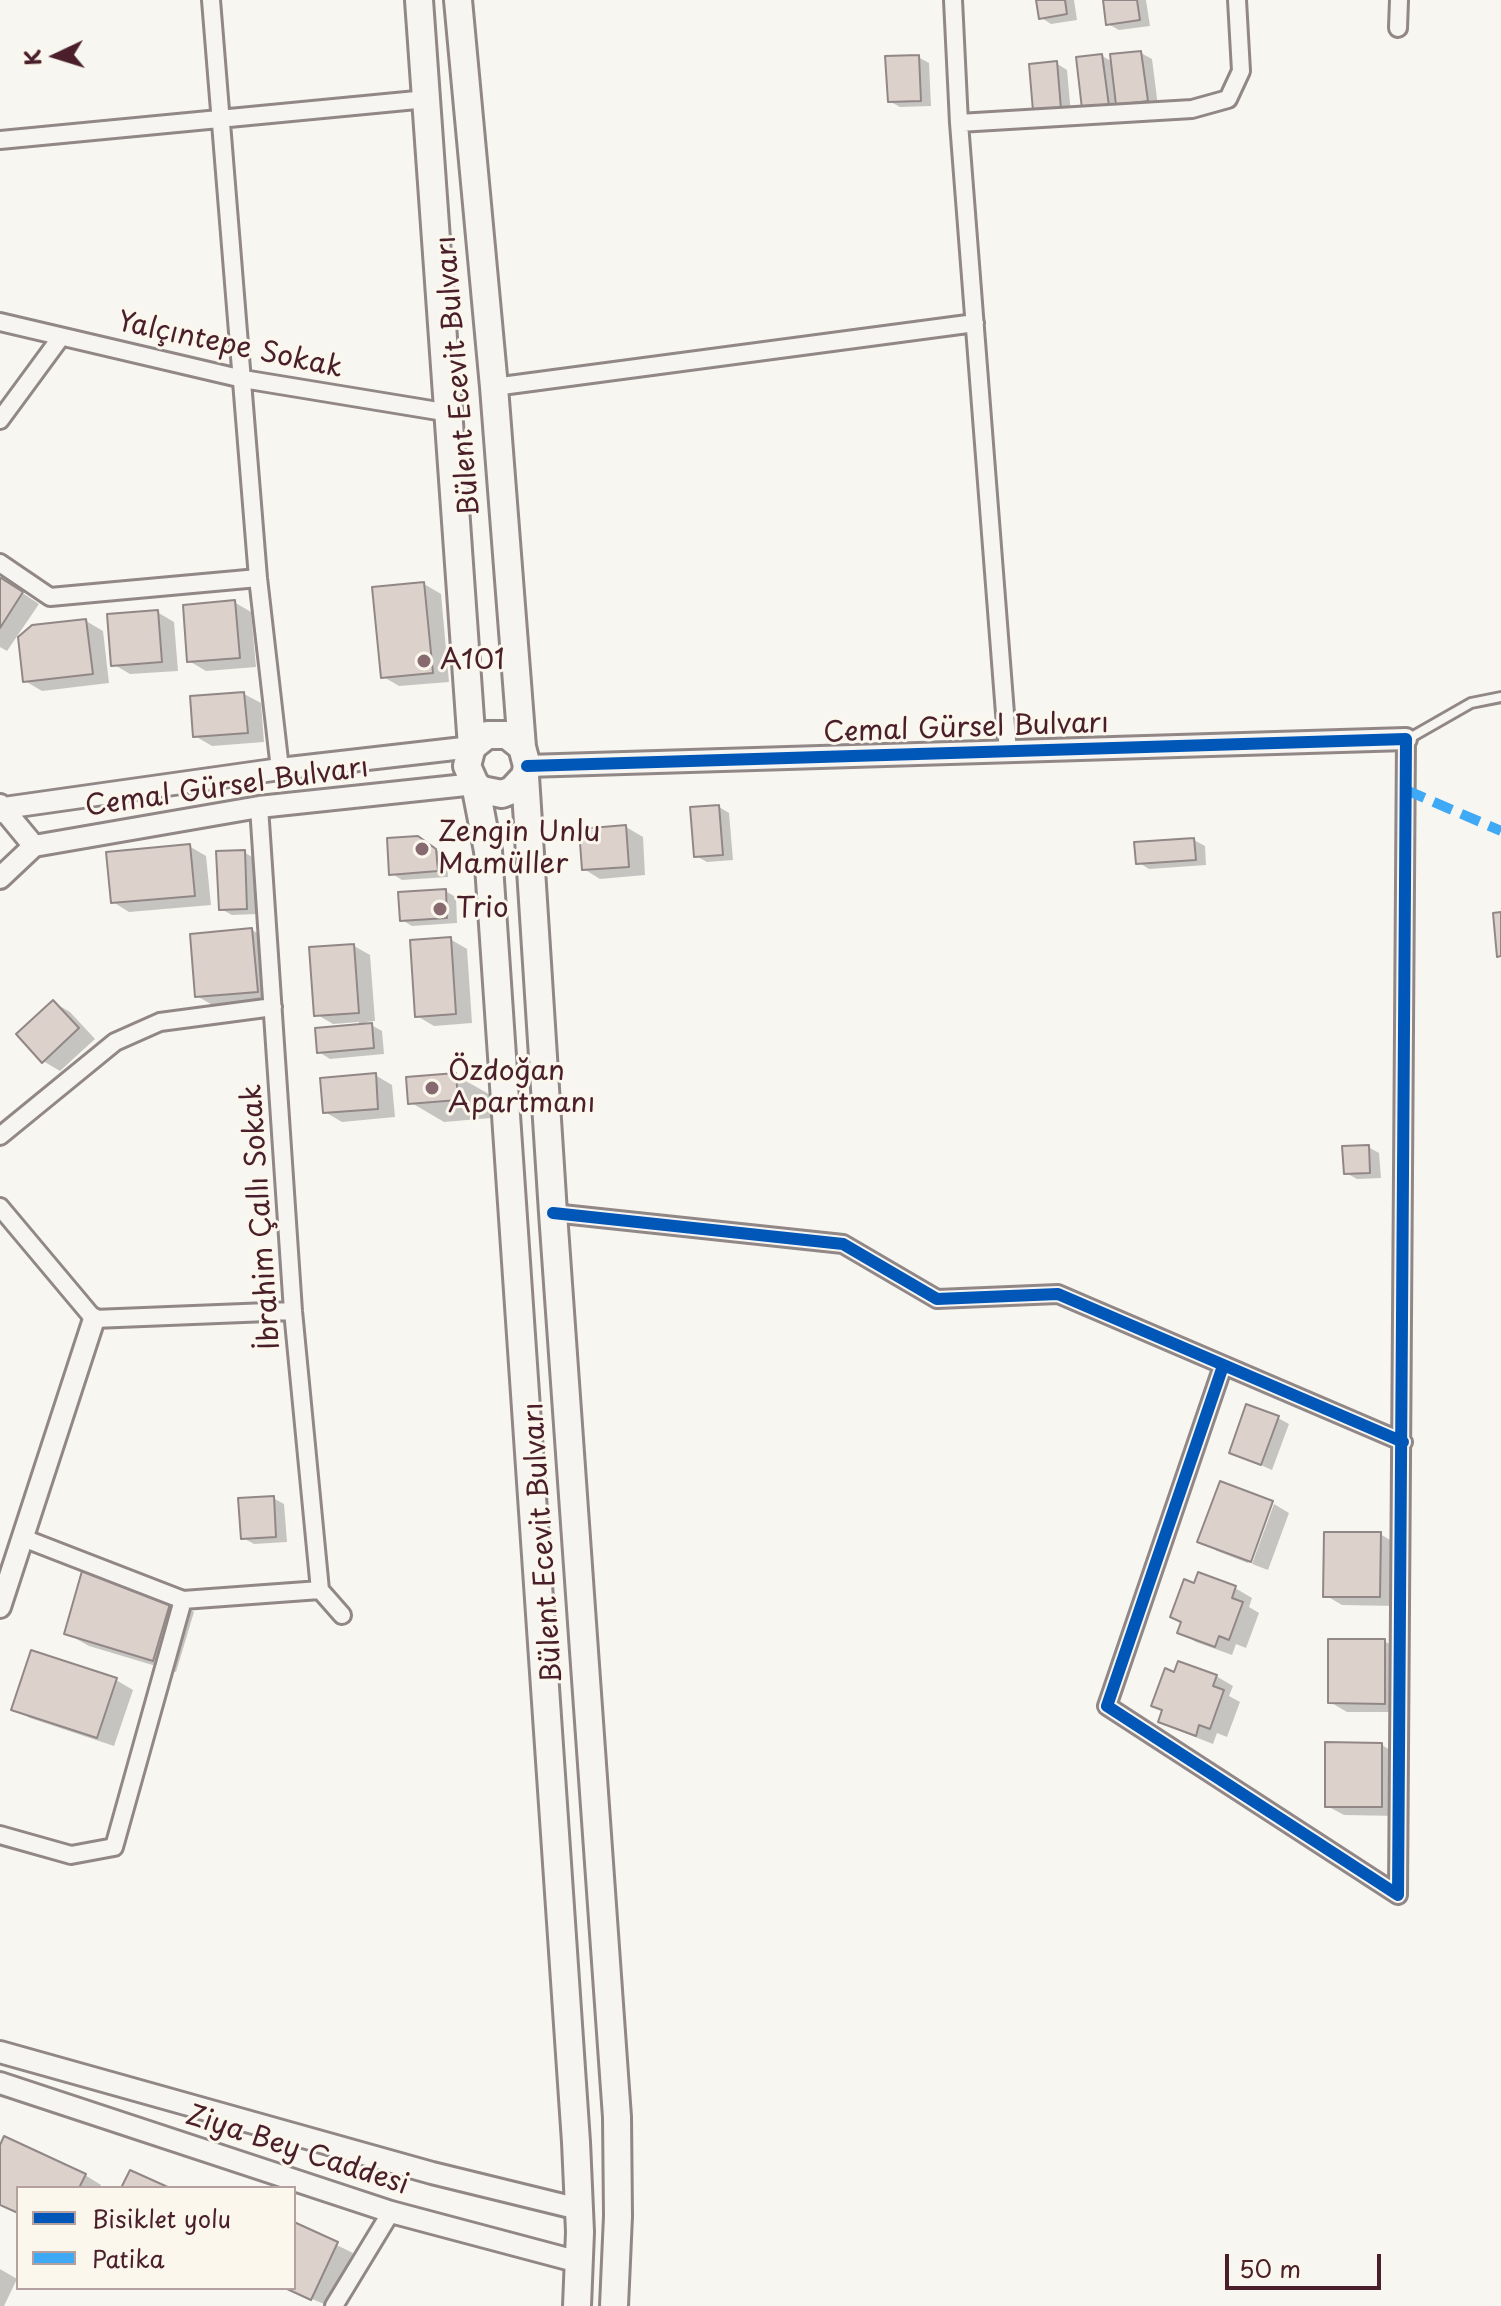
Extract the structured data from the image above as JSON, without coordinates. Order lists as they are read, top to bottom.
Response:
{
  "streets": {
    "main road": ["Bülent Ecevit Bulvarı"],
    "street": [
      "Yalçıntepe Sokak",
      "Cemal Gürsel Bulvarı",
      "İbrahim Çallı Sokak",
      "Ziya Bey Caddesi"
    ]
  },
  "crossings": [
    ["Yalçıntepe Sokak", "Bülent Ecevit Bulvarı"],
    ["Bülent Ecevit Bulvarı", "Cemal Gürsel Bulvarı"],
    ["Cemal Gürsel Bulvarı", "İbrahim Çallı Sokak"]
  ],
  "places": [
    "A101",
    "Zengin Unlu Mamüller",
    "Trio",
    "Özdoğan Apartmanı"
  ],
  "legend": ["Bisiklet yolu", "Patika"],
  "scale_bar": "50 m",
  "north": "left"
}
